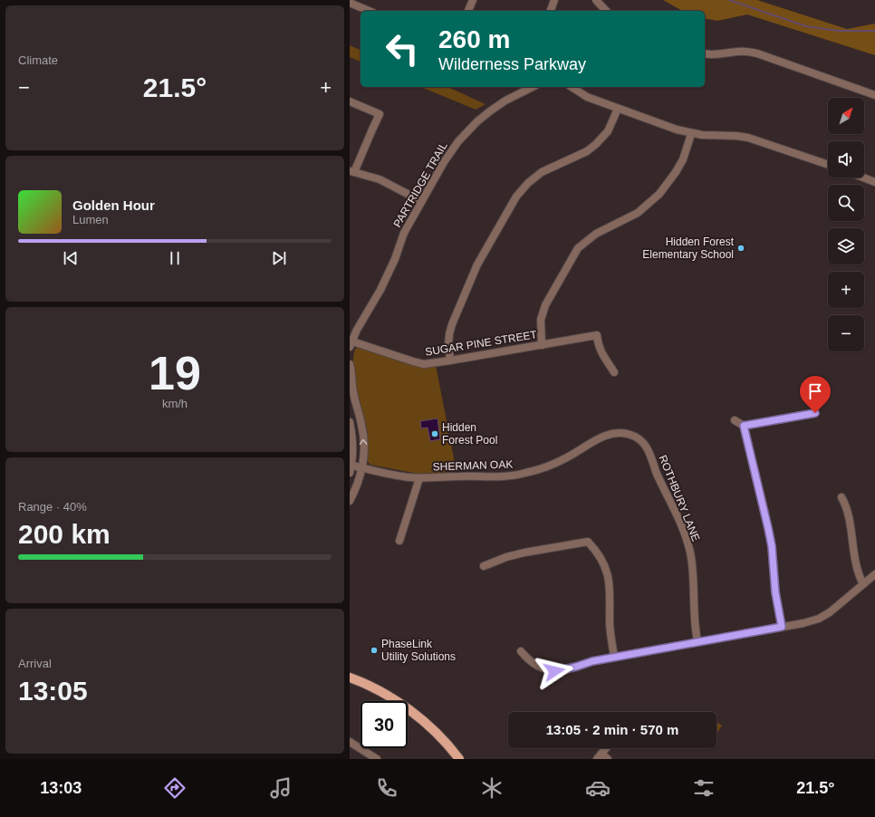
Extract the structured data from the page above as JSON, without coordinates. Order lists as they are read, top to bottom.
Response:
{
  "streets": {
    "street": [
      "PARTRIDGE TRAIL",
      "SUGAR PINE STREET",
      "SHERMAN OAK",
      "ROTHBURY LANE"
    ]
  },
  "crossings": [
    ["PARTRIDGE TRAIL", "SUGAR PINE STREET"],
    ["SHERMAN OAK", "ROTHBURY LANE"]
  ],
  "places": ["Hidden Forest Elementary School", "Hidden Forest Pool", "PhaseLink Utility Solutions"],
  "north": "top right",
  "page": {
    "tile": [
      "Climate",
      ["19", "km/h"],
      ["Range · 40%", "200 km"],
      ["Arrival", "13:05"]
    ],
    "turn": ["260 m", "Wilderness Parkway"],
    "heat": ["−", "21.5°", "+"],
    "map_buttons": ["+", "−"],
    "song": ["Golden Hour", "Lumen"],
    "limit": "30",
    "trip": "13:05 · 2 min · 570 m",
    "tabs": ["13:03", "21.5°"]
  }
}
